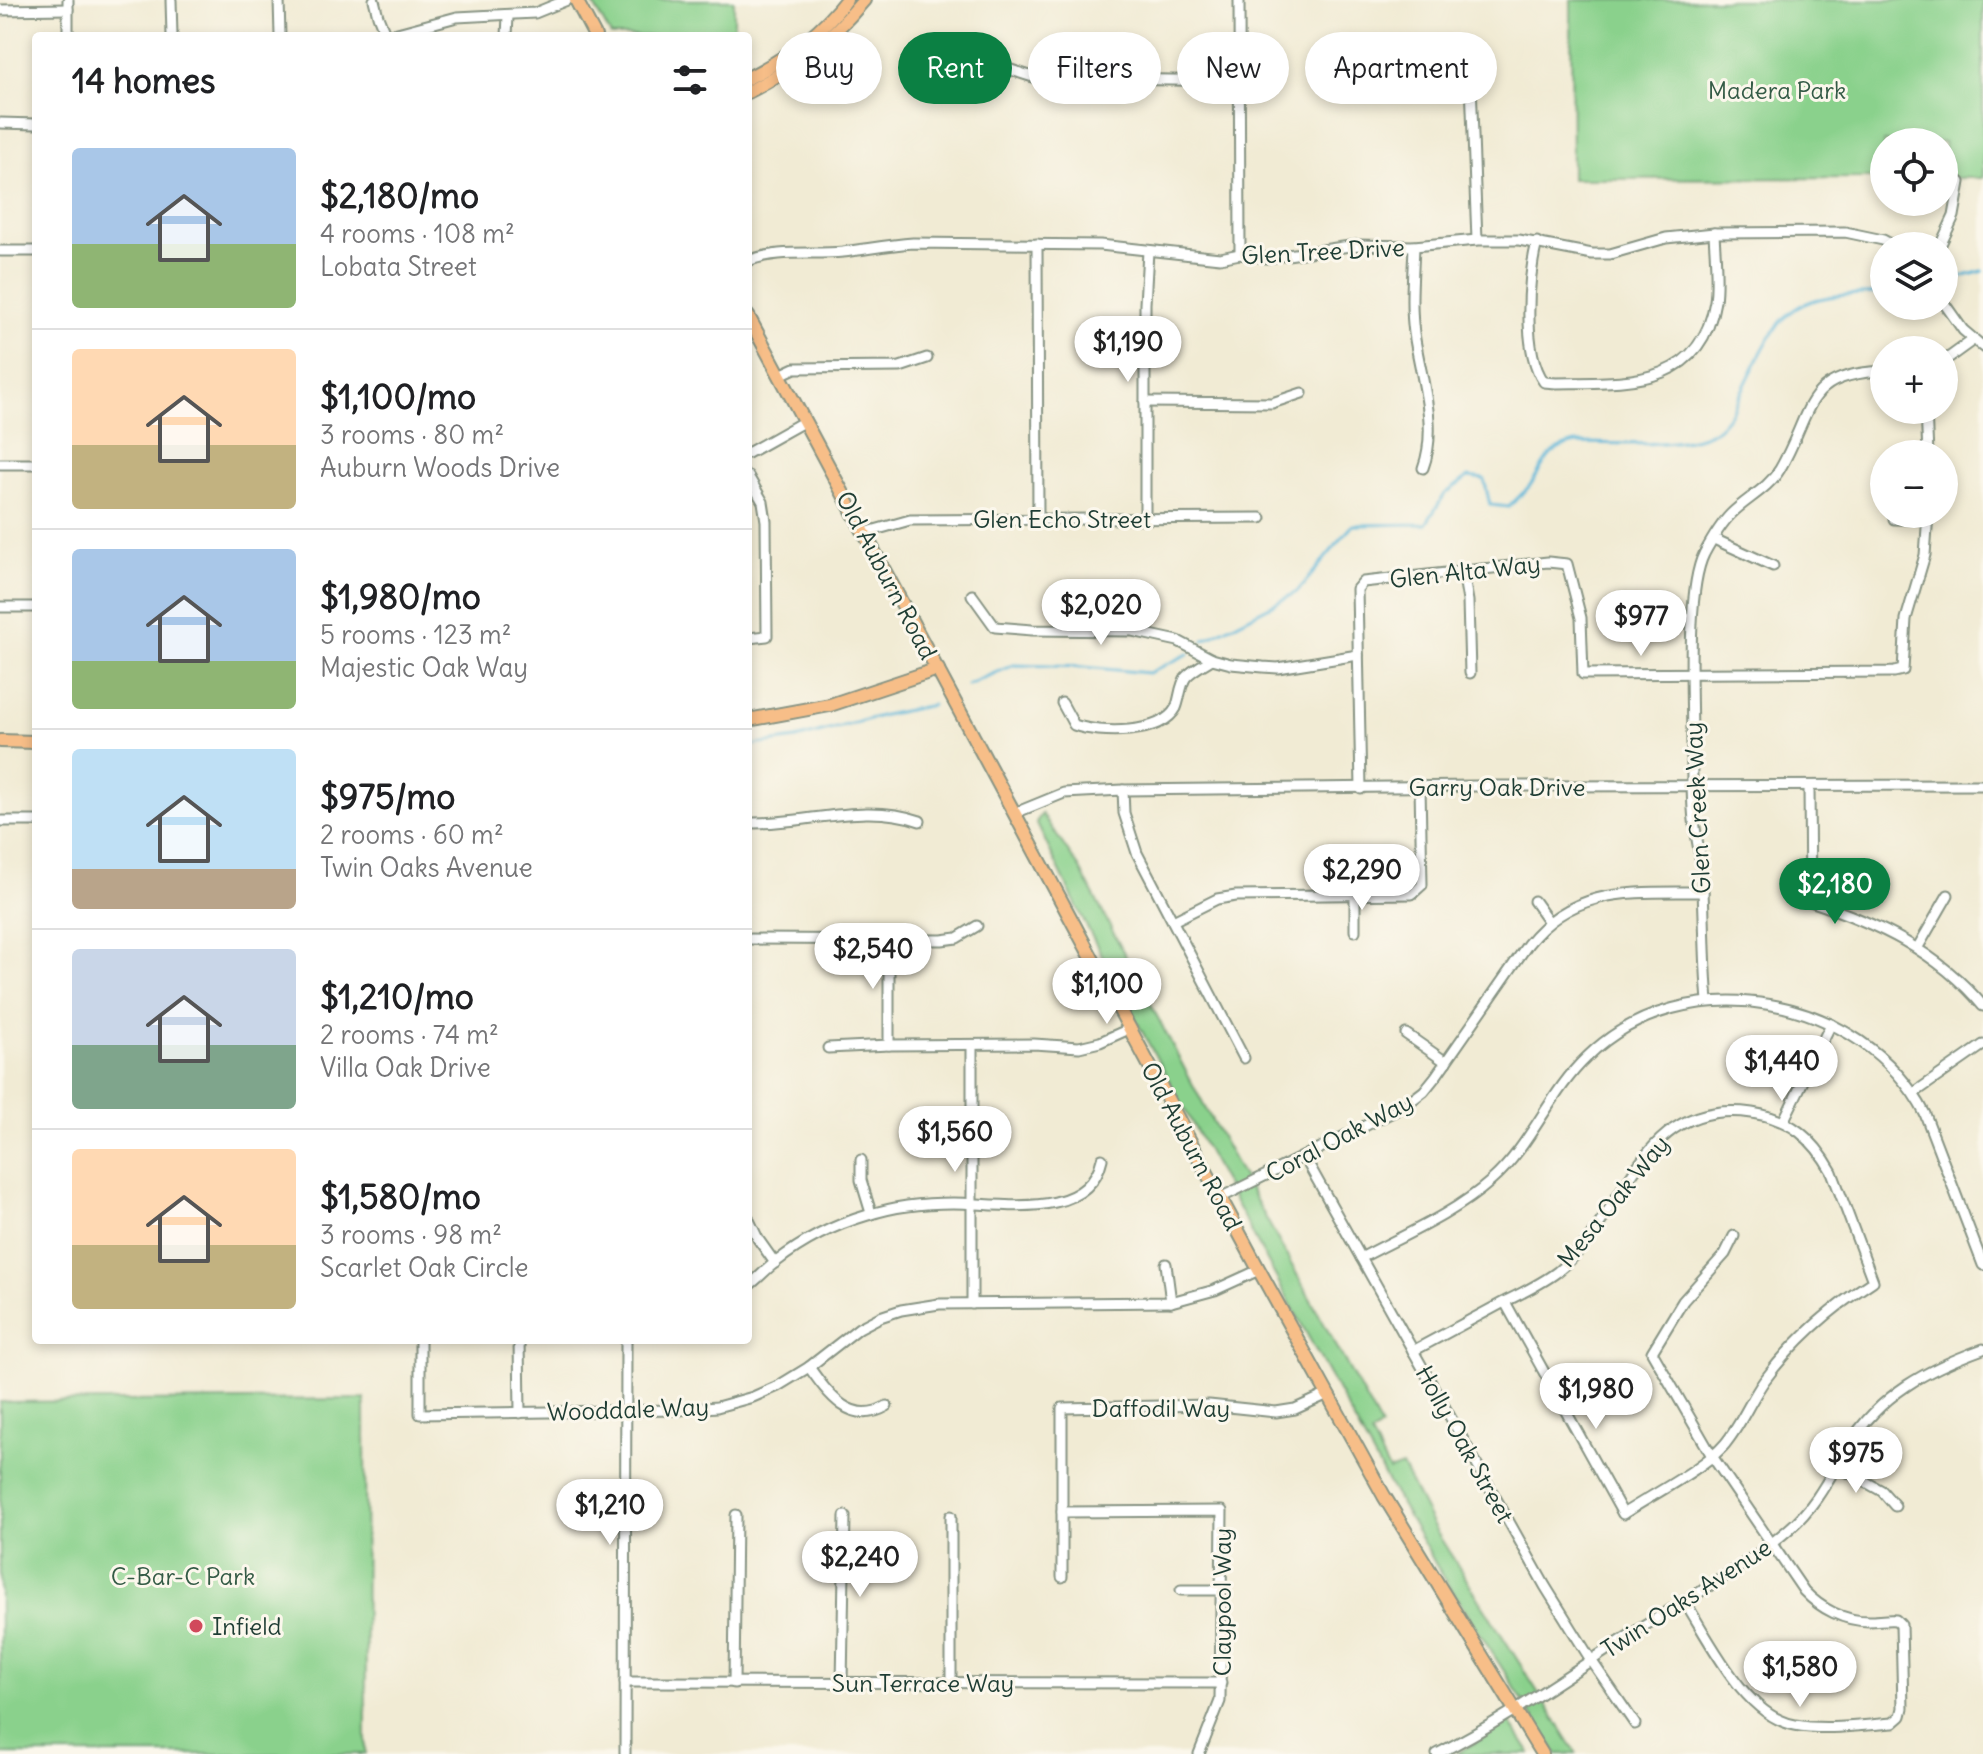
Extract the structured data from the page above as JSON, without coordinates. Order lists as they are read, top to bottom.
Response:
{
  "streets": {
    "main road": ["Old Auburn Road"],
    "street": [
      "Glen Tree Drive",
      "Glen Echo Street",
      "Glen Alta Way",
      "Garry Oak Drive",
      "Glen Creek Way",
      "Coral Oak Way",
      "Mesa Oak Way",
      "Daffodil Way",
      "Wooddale Way",
      "Holly Oak Street",
      "Twin Oaks Avenue",
      "Claypool Way",
      "Sun Terrace Way"
    ]
  },
  "crossings": [
    ["Glen Echo Street", "Old Auburn Road"],
    ["Glen Alta Way", "Glen Creek Way"],
    ["Old Auburn Road", "Garry Oak Drive"],
    ["Old Auburn Road", "Coral Oak Way"],
    ["Old Auburn Road", "Daffodil Way"],
    ["Old Auburn Road", "Wooddale Way"],
    ["Old Auburn Road", "Twin Oaks Avenue"],
    ["Garry Oak Drive", "Glen Creek Way"],
    ["Glen Creek Way", "Coral Oak Way"],
    ["Coral Oak Way", "Holly Oak Street"],
    ["Mesa Oak Way", "Holly Oak Street"],
    ["Daffodil Way", "Claypool Way"],
    ["Holly Oak Street", "Twin Oaks Avenue"],
    ["Claypool Way", "Sun Terrace Way"]
  ],
  "parks": ["Madera Park", "C-Bar-C Park"],
  "places": ["Infield"],
  "page": {
    "chip": [
      "Buy",
      "Rent",
      "Filters",
      "New",
      "Apartment"
    ],
    "heading": "14 homes",
    "map_buttons": ["+", "−"],
    "list": [
      {
        "name": "$2,180/mo",
        "note": "4 rooms · 108 m² · Lobata Street"
      },
      {
        "name": "$1,100/mo",
        "note": "3 rooms · 80 m² · Auburn Woods Drive"
      },
      {
        "name": "$1,980/mo",
        "note": "5 rooms · 123 m² · Majestic Oak Way"
      },
      {
        "name": "$975/mo",
        "note": "2 rooms · 60 m² · Twin Oaks Avenue"
      },
      {
        "name": "$1,210/mo",
        "note": "2 rooms · 74 m² · Villa Oak Drive"
      },
      {
        "name": "$1,580/mo",
        "note": "3 rooms · 98 m² · Scarlet Oak Circle"
      }
    ],
    "price": [
      "$1,190",
      "$2,020",
      "$977",
      "$2,290",
      "$2,180",
      "$2,540",
      "$1,100",
      "$1,440",
      "$1,560",
      "$1,980",
      "$975",
      "$1,210",
      "$2,240",
      "$1,580"
    ]
  }
}
